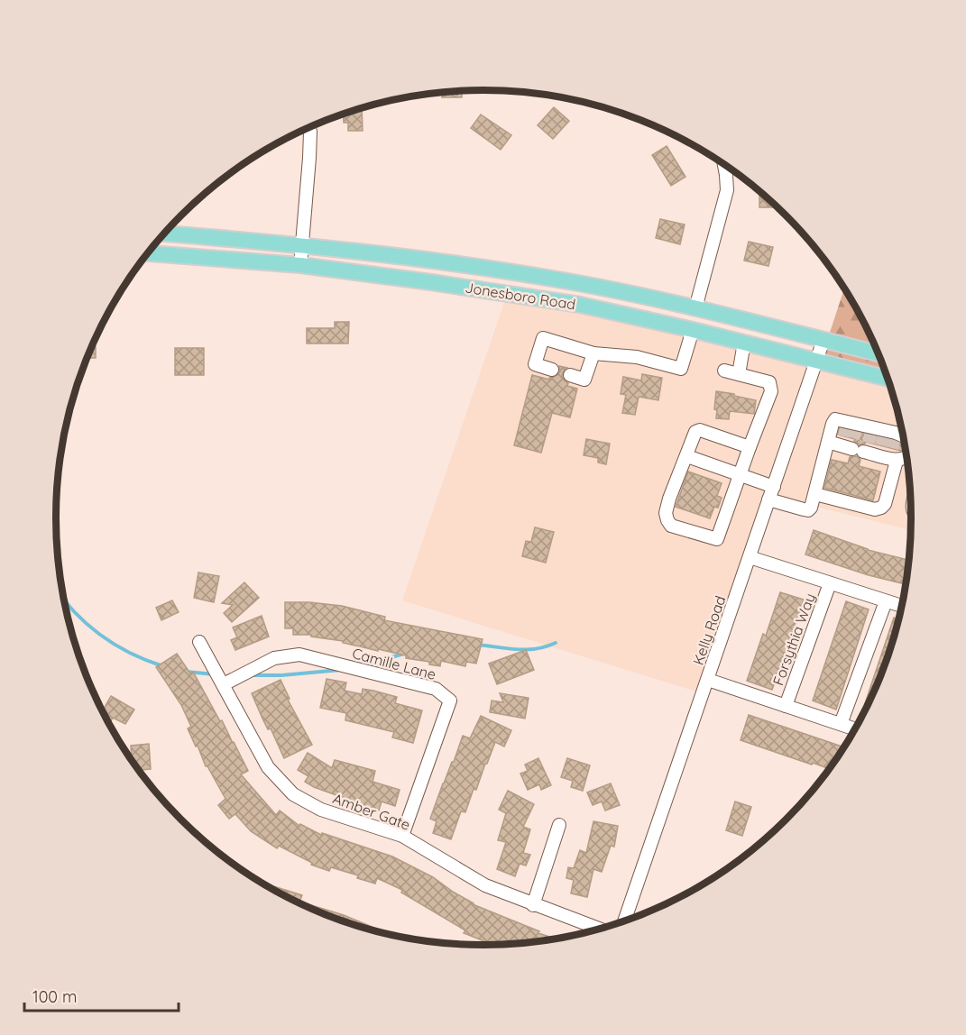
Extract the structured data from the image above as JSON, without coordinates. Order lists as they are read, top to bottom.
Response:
{
  "streets": {
    "main road": ["Jonesboro Road"],
    "street": [
      "Kelly Road",
      "Forsythia Way",
      "Camille Lane",
      "Amber Gate"
    ]
  },
  "crossings": [
    ["Jonesboro Road", "Kelly Road"],
    ["Camille Lane", "Amber Gate"]
  ],
  "scale_bar": "100 m"
}
